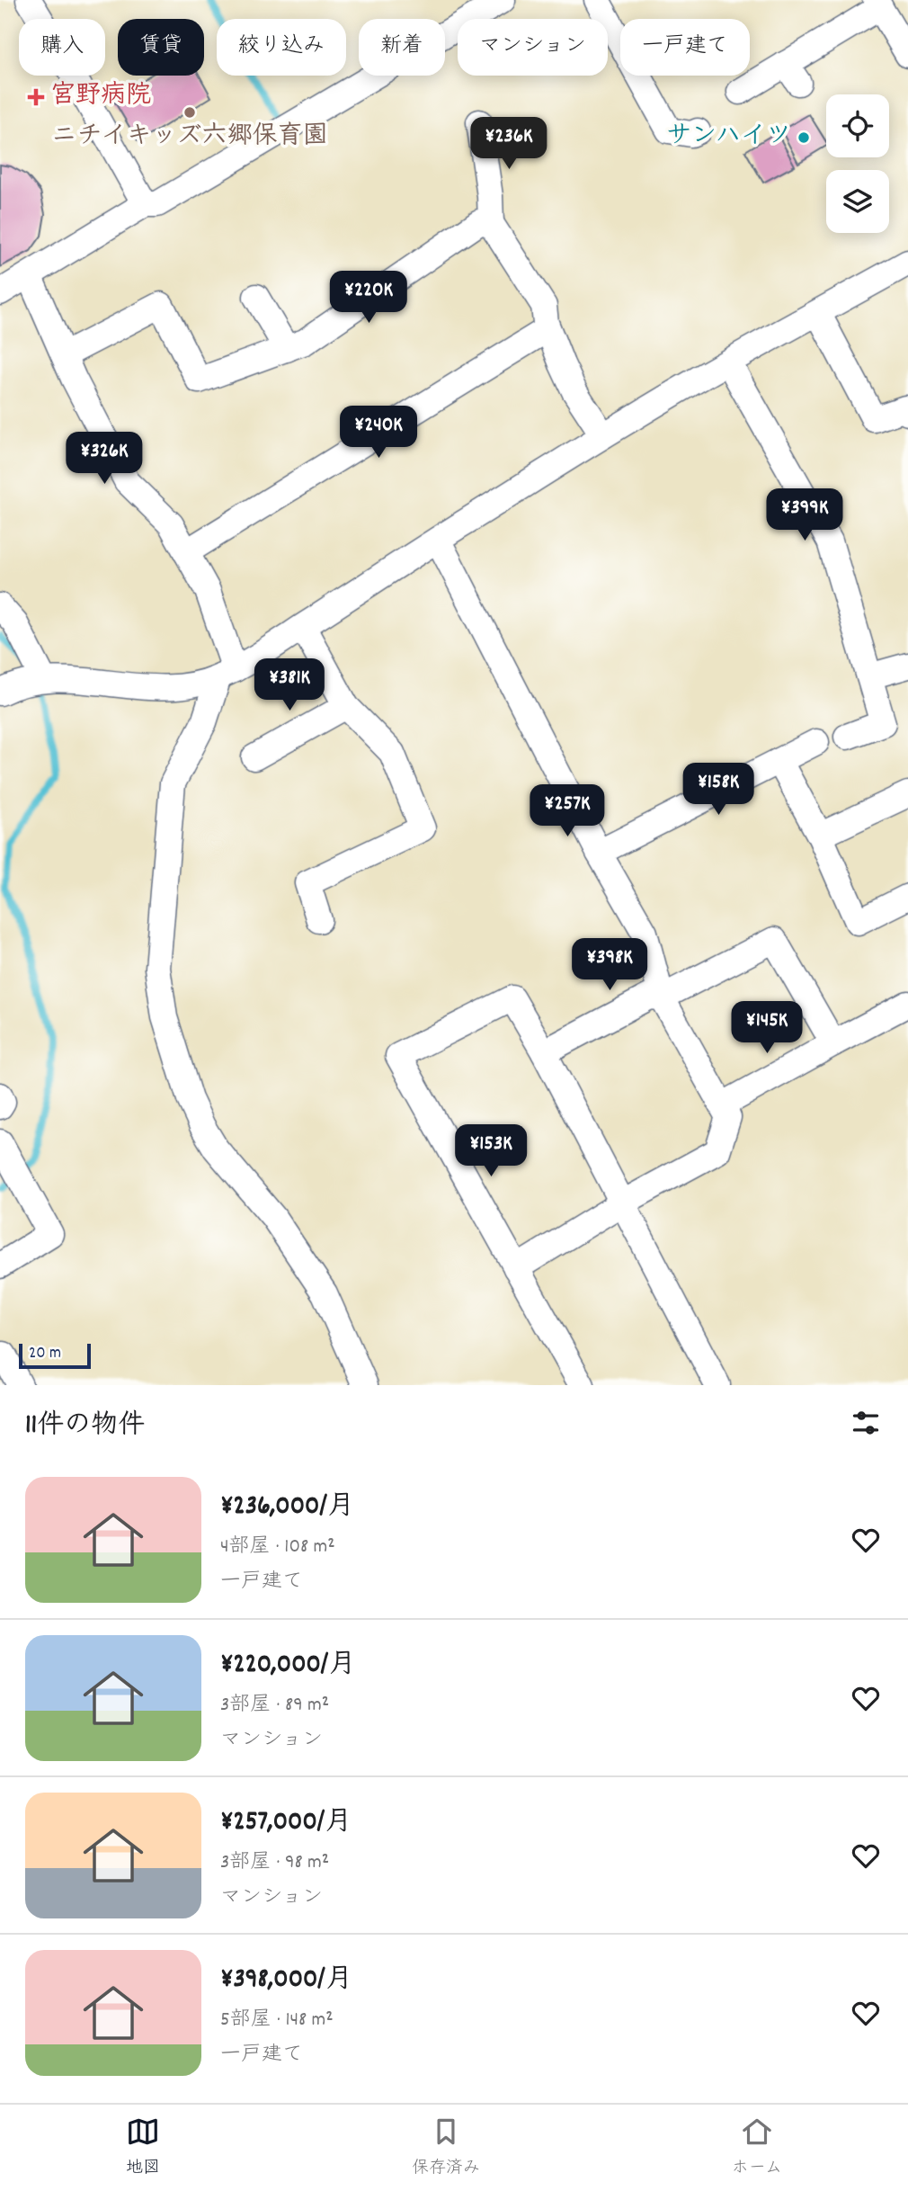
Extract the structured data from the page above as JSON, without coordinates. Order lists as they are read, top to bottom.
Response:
{
  "places": {
    "health": ["宮野病院"],
    "other": ["ニチイキッズ六郷保育園", "サンハイツ"]
  },
  "scale_bar": "20 m",
  "page": {
    "chip": [
      "購入",
      "賃貸",
      "絞り込み",
      "新着",
      "マンション",
      "一戸建て"
    ],
    "price": [
      "¥236K",
      "¥220K",
      "¥240K",
      "¥326K",
      "¥399K",
      "¥381K",
      "¥158K",
      "¥257K",
      "¥398K",
      "¥145K",
      "¥153K"
    ],
    "scale": "20 m",
    "heading": "11件の物件",
    "list": [
      {
        "name": "¥236,000/月",
        "note": "4部屋 · 108 m² · 一戸建て"
      },
      {
        "name": "¥220,000/月",
        "note": "3部屋 · 89 m² · マンション"
      },
      {
        "name": "¥257,000/月",
        "note": "3部屋 · 98 m² · マンション"
      },
      {
        "name": "¥398,000/月",
        "note": "5部屋 · 148 m² · 一戸建て"
      }
    ],
    "tabs": ["地図", "保存済み", "ホーム"]
  }
}
